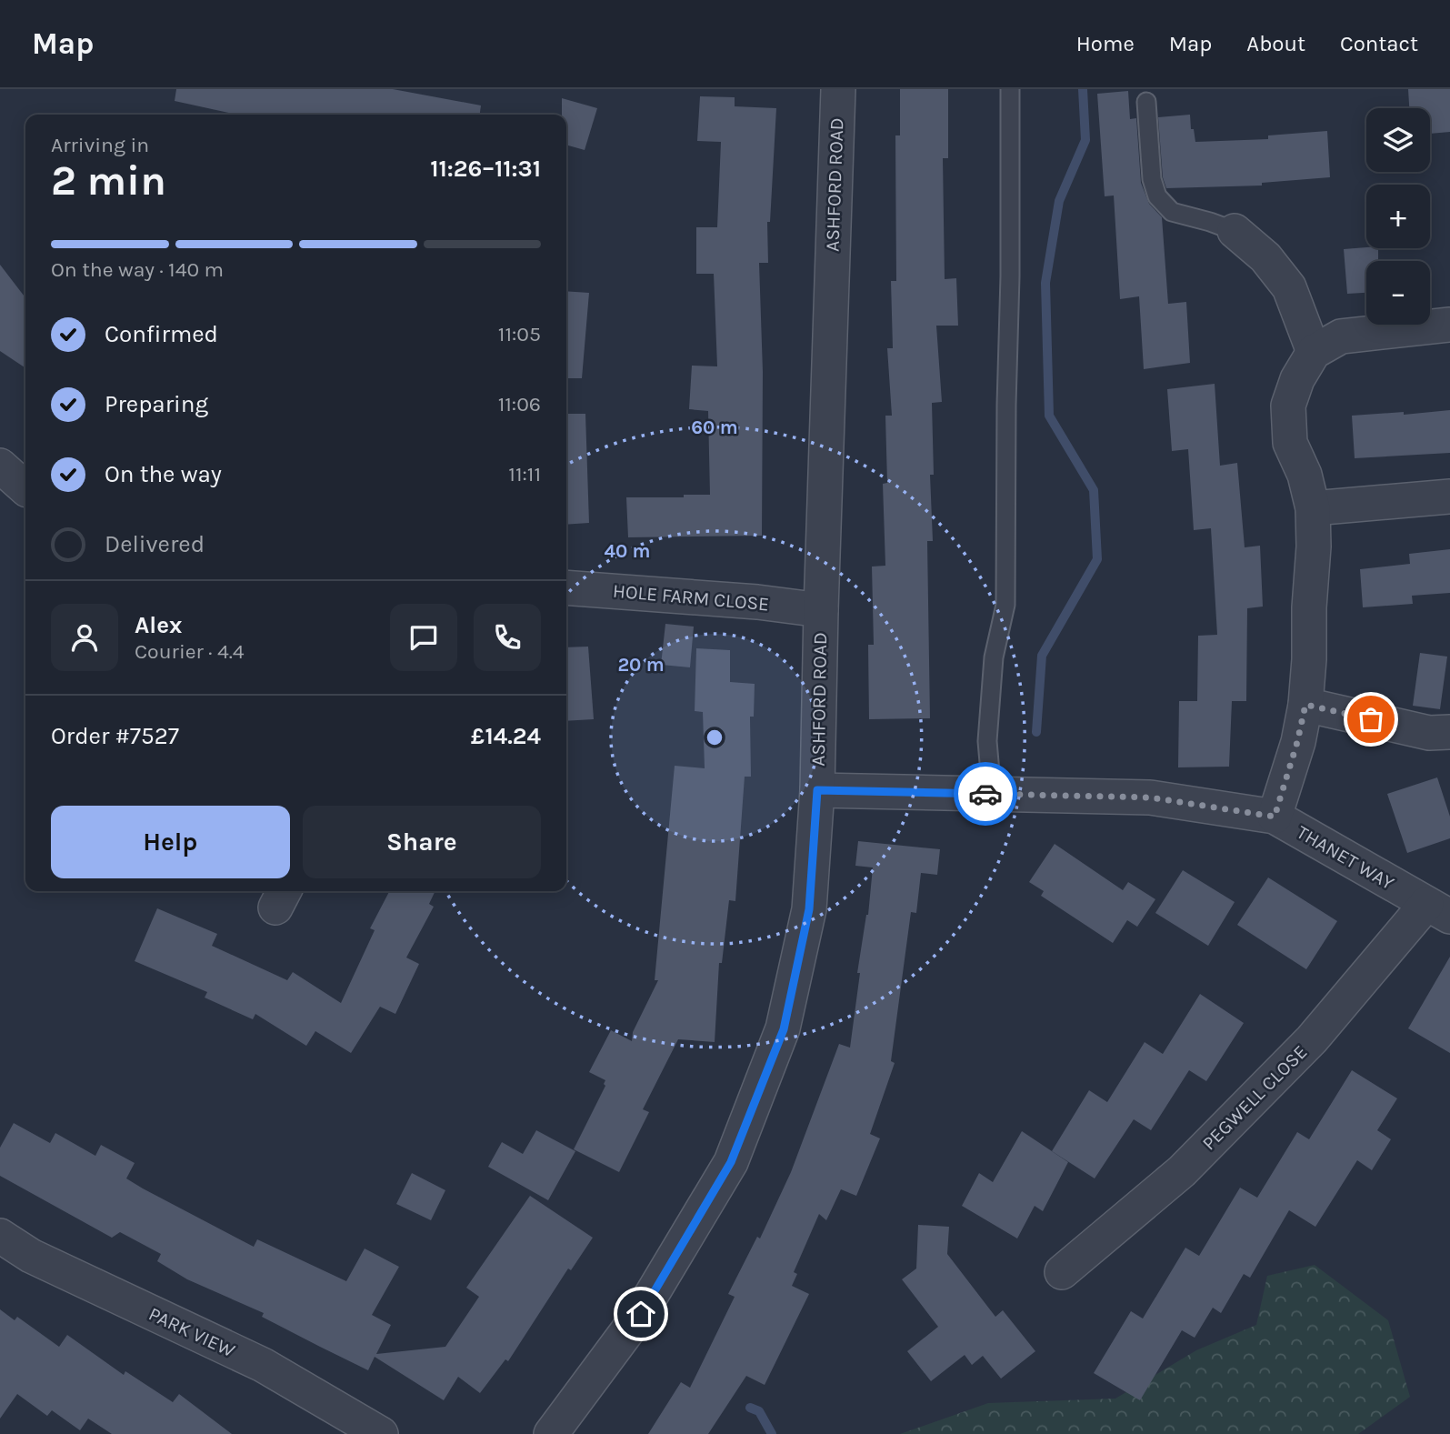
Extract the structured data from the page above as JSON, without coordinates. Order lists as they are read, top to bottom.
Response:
{
  "streets": {
    "street": [
      "ASHFORD ROAD",
      "HOLE FARM CLOSE",
      "THANET WAY",
      "PEGWELL CLOSE",
      "PARK VIEW"
    ]
  },
  "crossings": [
    ["ASHFORD ROAD", "HOLE FARM CLOSE"],
    ["ASHFORD ROAD", "THANET WAY"],
    ["THANET WAY", "PEGWELL CLOSE"]
  ],
  "page": {
    "header": "Map",
    "nav": [
      "Home",
      "Map",
      "About",
      "Contact"
    ],
    "map_buttons": ["+", "−"],
    "heading": ["2 min", "Arriving in", "11:26–11:31"],
    "panel": [
      "Alex",
      "Courier · 4.4",
      "Order #7527",
      "£14.24"
    ],
    "bar": "On the way · 140 m",
    "list": [
      ["Confirmed", "11:05"],
      ["Preparing", "11:06"],
      ["On the way", "11:11"],
      "Delivered"
    ],
    "buttons": ["Help", "Share"]
  },
  "rings": ["60 m", "40 m", "20 m"]
}
